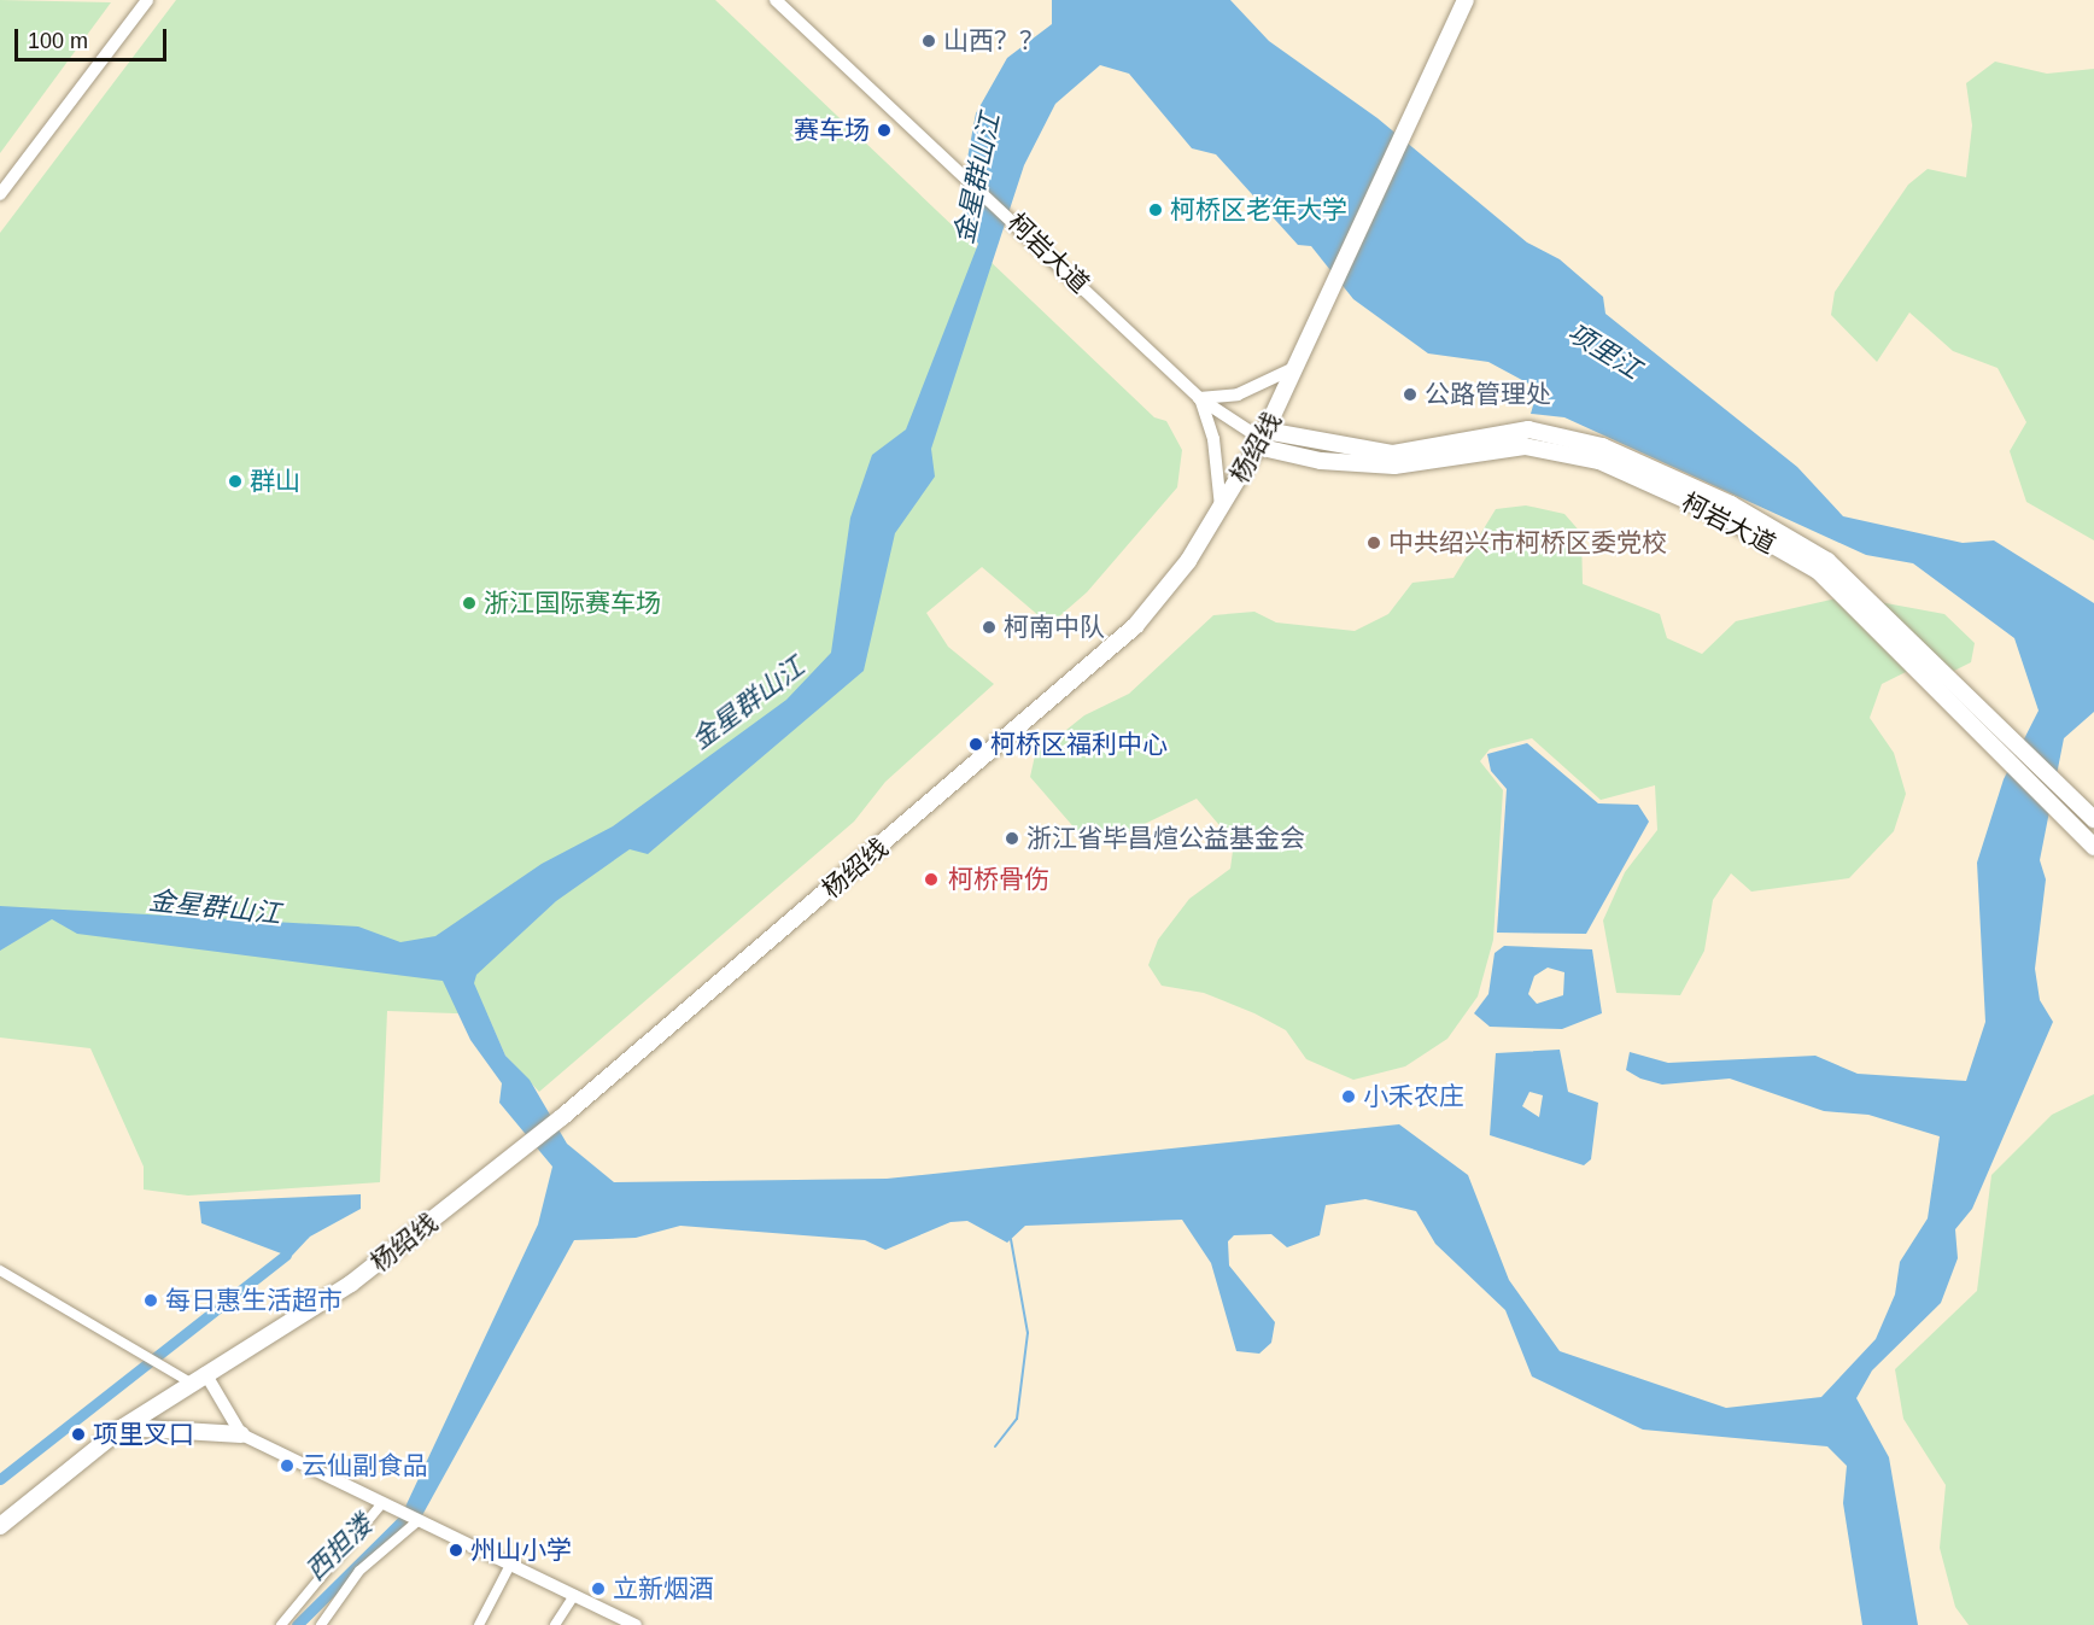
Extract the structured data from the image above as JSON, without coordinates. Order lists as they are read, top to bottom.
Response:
{
  "streets": {
    "main road": ["柯岩大道", "杨绍线"]
  },
  "crossings": [
    ["柯岩大道", "杨绍线"]
  ],
  "water": ["金星群山江", "项里江", "西担溇"],
  "places": [
    "山西？？",
    "赛车场",
    "柯桥区老年大学",
    "公路管理处",
    "群山",
    "中共绍兴市柯桥区委党校",
    "浙江国际赛车场",
    "柯南中队",
    "柯桥区福利中心",
    "浙江省毕昌煊公益基金会",
    "柯桥骨伤",
    "小禾农庄",
    "每日惠生活超市",
    "项里叉口",
    "云仙副食品",
    "州山小学",
    "立新烟酒"
  ],
  "scale_bar": "100 m"
}
